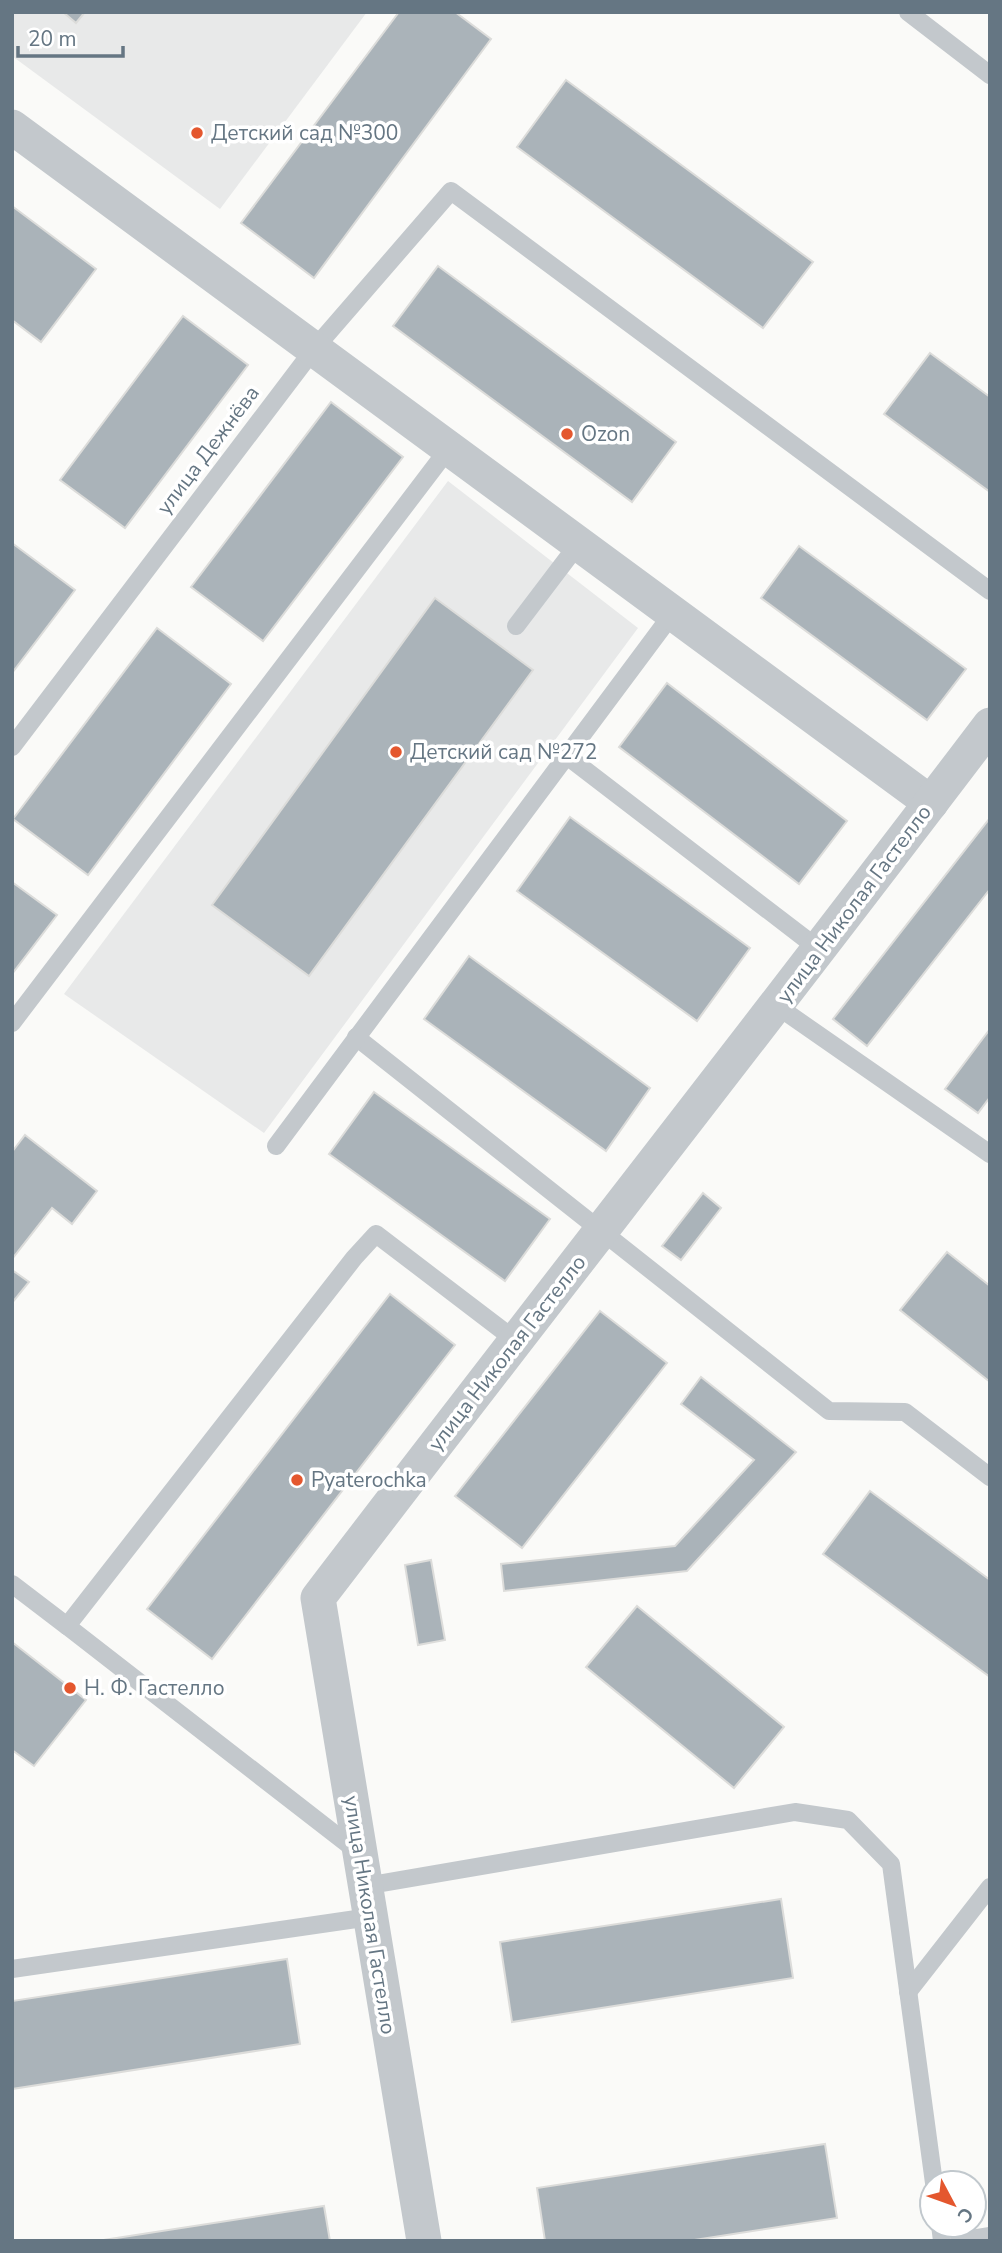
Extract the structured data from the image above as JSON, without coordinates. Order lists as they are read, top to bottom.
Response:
{
  "streets": {
    "street": ["улица Николая Гастелло"],
    "lane": ["улица Дежнёва"]
  },
  "places": [
    "Детский сад №300",
    "Ozon",
    "Детский сад №272",
    "Pyaterochka",
    "Н. Ф. Гастелло"
  ],
  "scale_bar": "20 m",
  "north": "bottom right"
}
